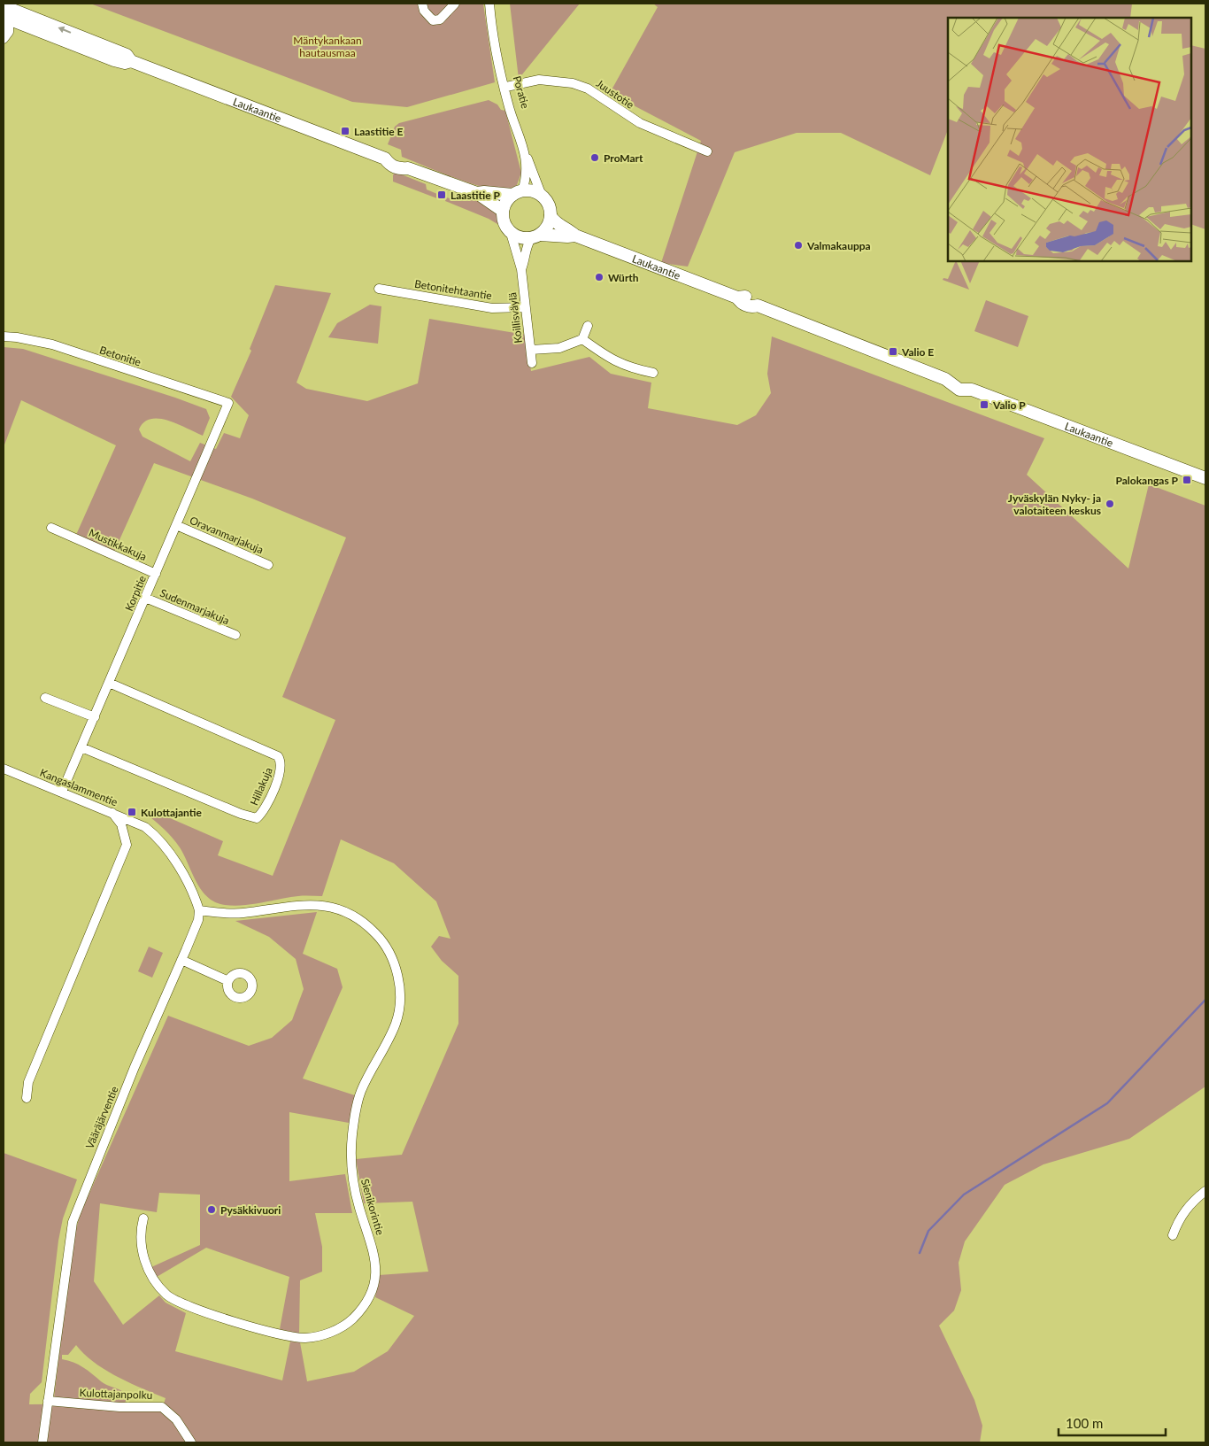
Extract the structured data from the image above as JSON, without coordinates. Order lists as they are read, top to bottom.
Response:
{
  "streets": {
    "main road": ["Laukaantie"],
    "street": [
      "Poratie",
      "Juustotie",
      "Betonitehtaantie",
      "Koillisväylä",
      "Betonitie",
      "Oravanmarjakuja",
      "Mustikkakuja",
      "Korpitie",
      "Sudenmarjakuja",
      "Hillakuja",
      "Kangaslammentie",
      "Vääräjärventie",
      "Sienikorintie",
      "Kulottajanpolku"
    ]
  },
  "crossings": [
    ["Poratie", "Juustotie"],
    ["Poratie", "Laukaantie"],
    ["Poratie", "Koillisväylä"],
    ["Laukaantie", "Koillisväylä"],
    ["Betonitehtaantie", "Koillisväylä"],
    ["Betonitie", "Korpitie"],
    ["Oravanmarjakuja", "Korpitie"],
    ["Mustikkakuja", "Korpitie"],
    ["Korpitie", "Sudenmarjakuja"],
    ["Korpitie", "Hillakuja"],
    ["Korpitie", "Kangaslammentie"],
    ["Kangaslammentie", "Vääräjärventie"],
    ["Kangaslammentie", "Sienikorintie"],
    ["Vääräjärventie", "Sienikorintie"],
    ["Vääräjärventie", "Kulottajanpolku"]
  ],
  "parks": ["Mäntykankaan hautausmaa"],
  "places": {
    "transit": [
      "Laastitie E",
      "Laastitie P",
      "Valio E",
      "Valio P",
      "Palokangas P",
      "Kulottajantie"
    ],
    "other": [
      "ProMart",
      "Valmakauppa",
      "Würth",
      "Jyväskylän Nyky- ja valotaiteen keskus",
      "Pysäkkivuori"
    ]
  },
  "scale_bar": "100 m"
}
